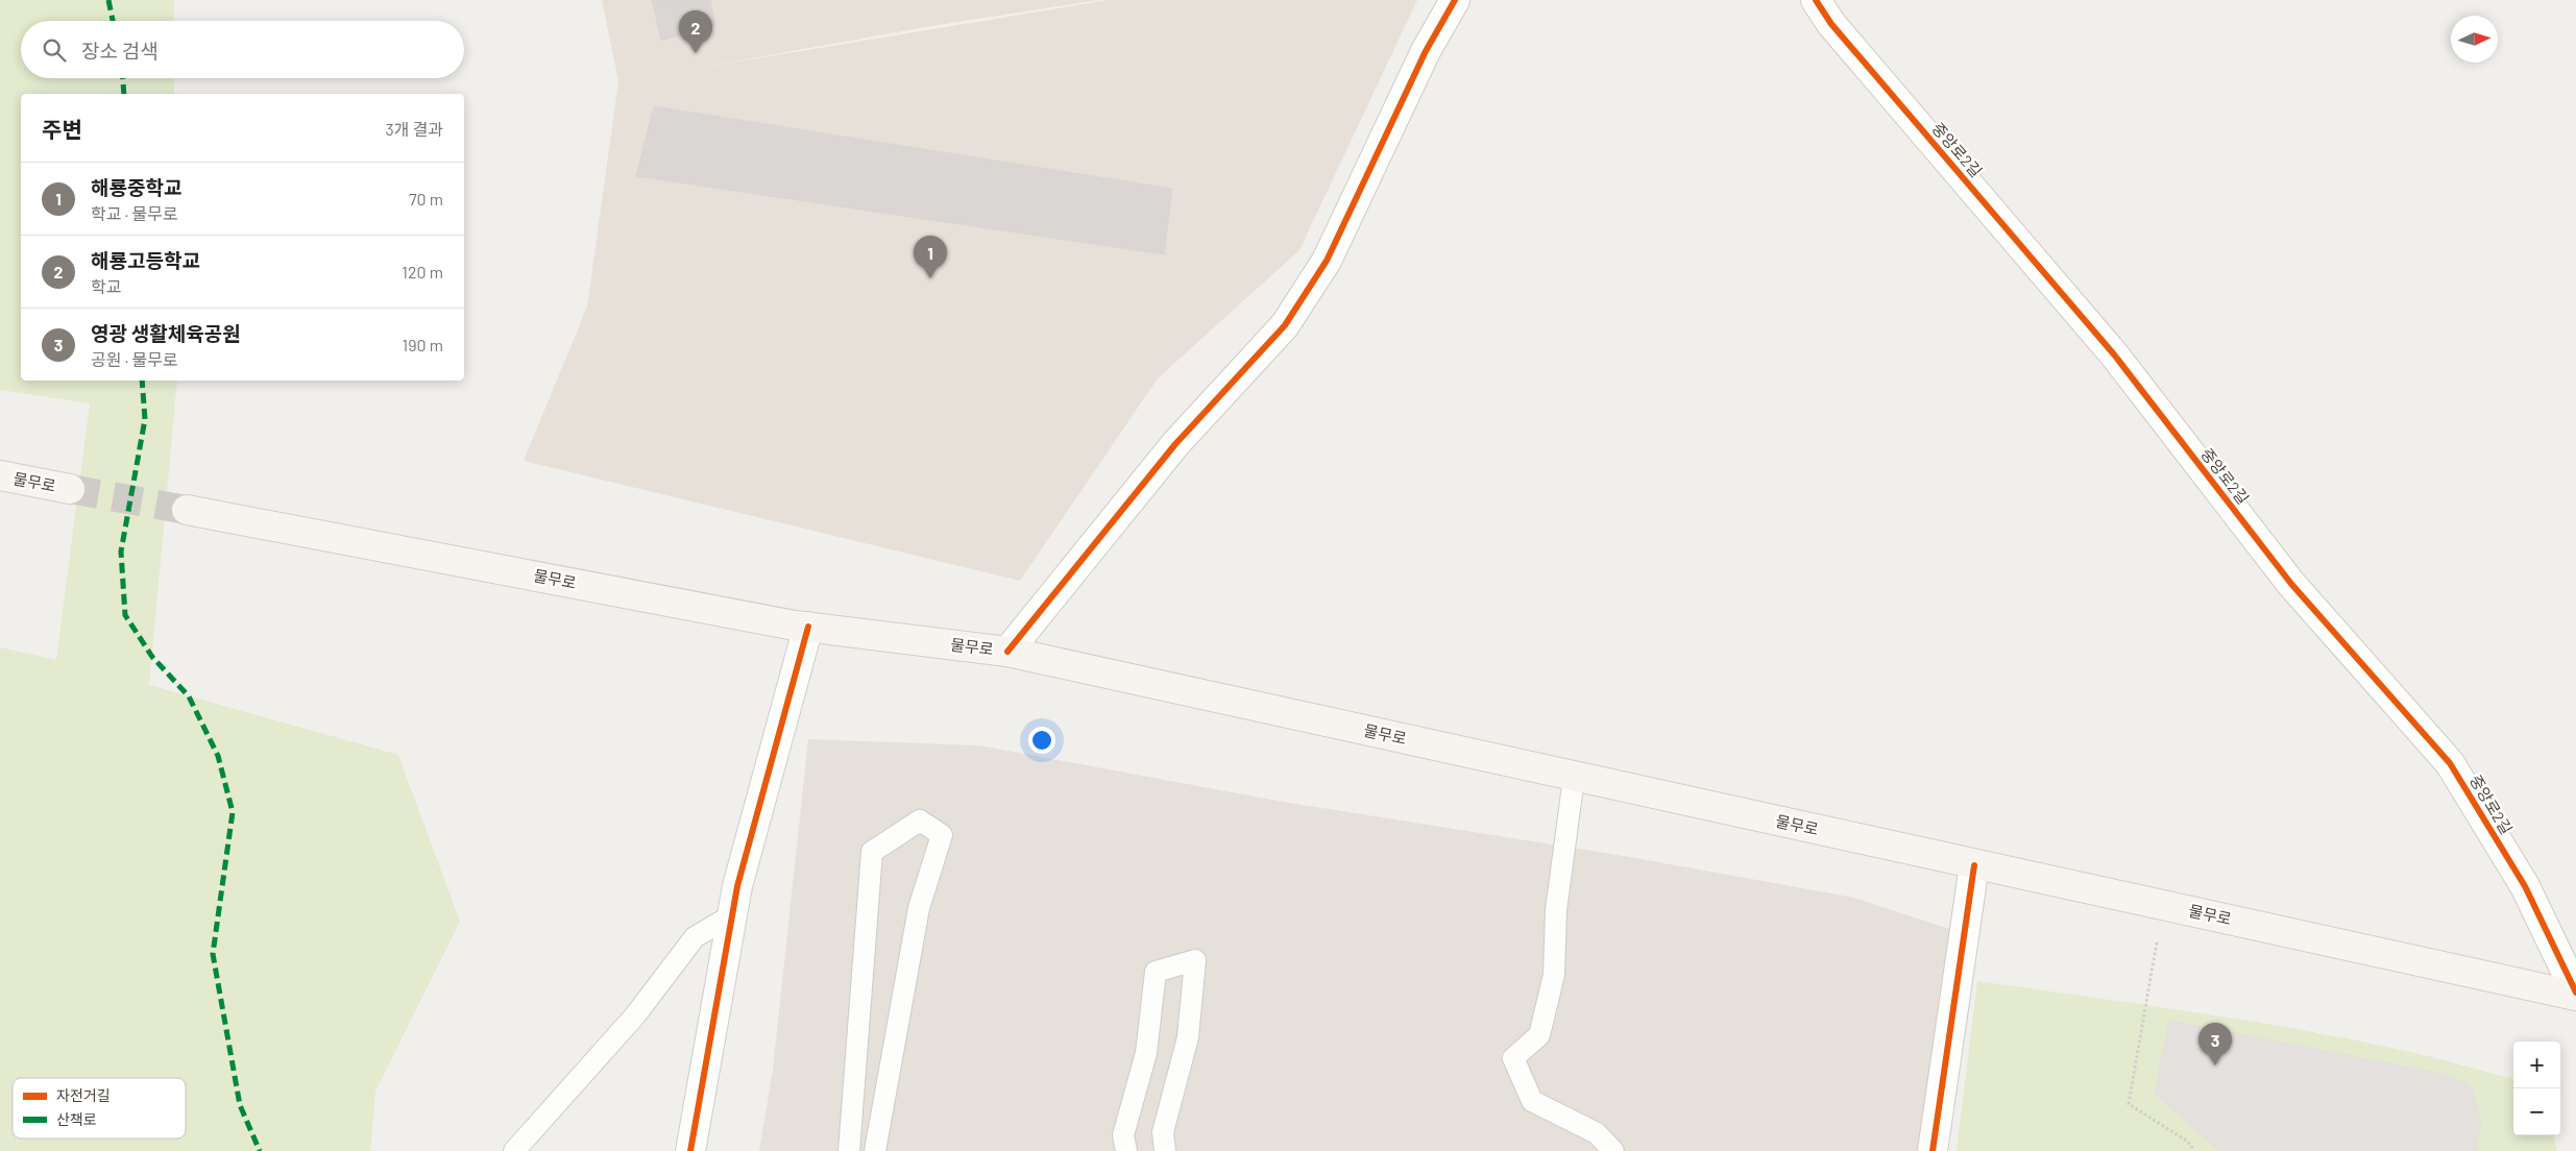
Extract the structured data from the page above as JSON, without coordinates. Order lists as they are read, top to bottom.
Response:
{
  "streets": {
    "main road": ["물무로"],
    "street": ["중앙로2길"]
  },
  "crossings": [
    ["중앙로2길", "물무로"]
  ],
  "legend": ["자전거길", "산책로"],
  "north": "right",
  "page": {
    "pins": ["2", "1", "3"],
    "search": "장소 검색",
    "heading": ["주변", "3개 결과"],
    "list": [
      {
        "mark": "1",
        "name": "해룡중학교",
        "note": "학교 · 물무로",
        "value": "70 m"
      },
      {
        "mark": "2",
        "name": "해룡고등학교",
        "note": "학교",
        "value": "120 m"
      },
      {
        "mark": "3",
        "name": "영광 생활체육공원",
        "note": "공원 · 물무로",
        "value": "190 m"
      }
    ],
    "map_buttons": ["+", "−"]
  }
}
